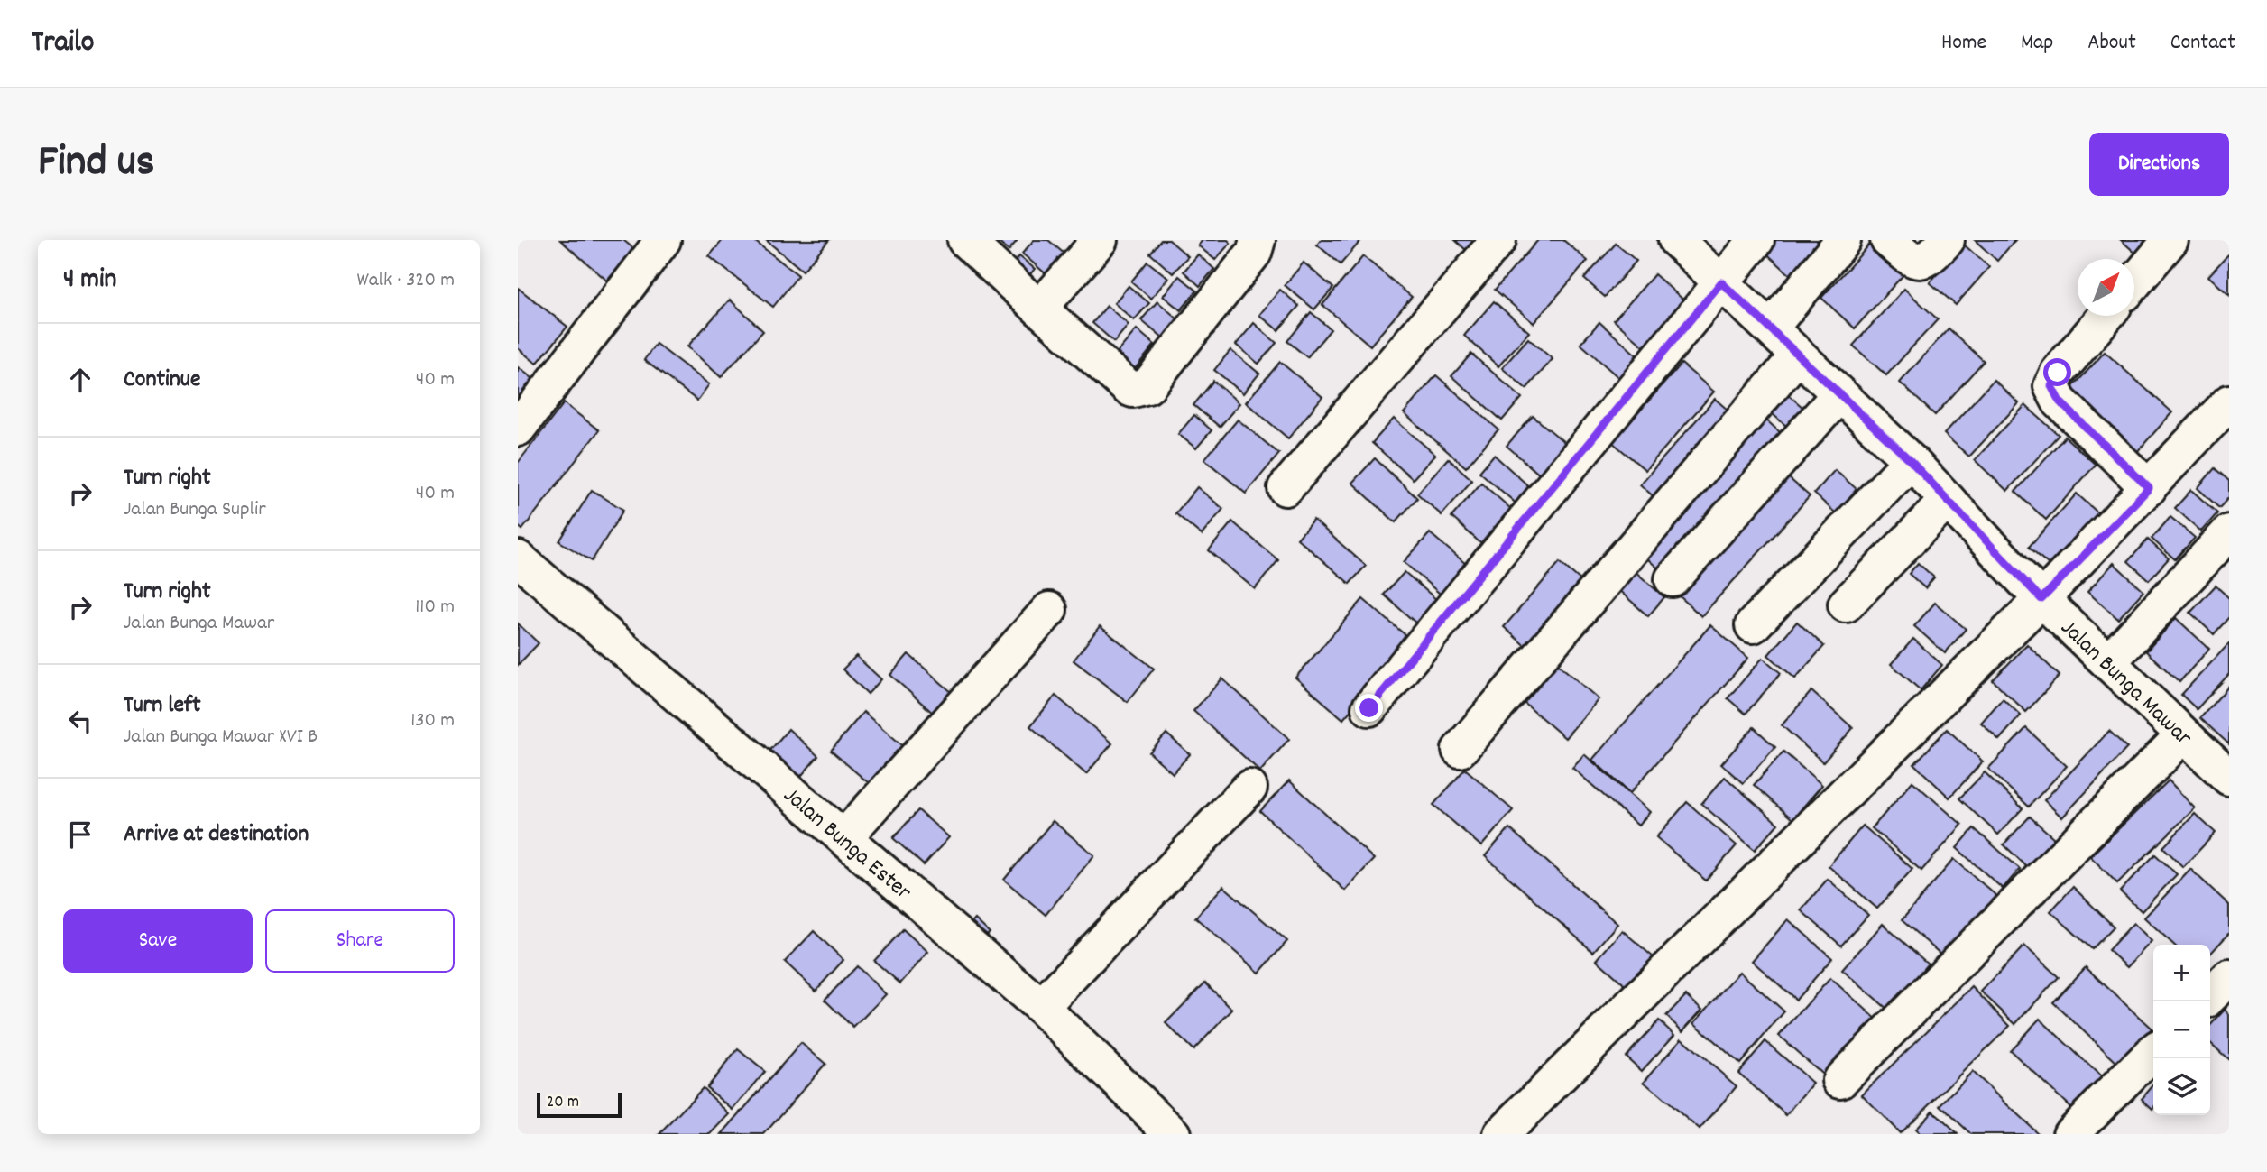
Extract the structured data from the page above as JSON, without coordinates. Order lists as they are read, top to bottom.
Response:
{
  "streets": {
    "street": ["Jalan Bunga Mawar", "Jalan Bunga Ester"]
  },
  "scale_bar": "20 m",
  "north": "top right",
  "page": {
    "header": "Trailo",
    "nav": [
      "Home",
      "Map",
      "About",
      "Contact"
    ],
    "title": "Find us",
    "buttons": [
      "Directions",
      ["Save", "Share"]
    ],
    "heading": ["4 min", "Walk · 320 m"],
    "list": [
      ["Continue", "40 m"],
      ["Turn right", "Jalan Bunga Suplir", "40 m"],
      ["Turn right", "Jalan Bunga Mawar", "110 m"],
      ["Turn left", "Jalan Bunga Mawar XVI B", "130 m"],
      "Arrive at destination"
    ],
    "map_buttons": ["+", "−"],
    "scale": "20 m"
  }
}
